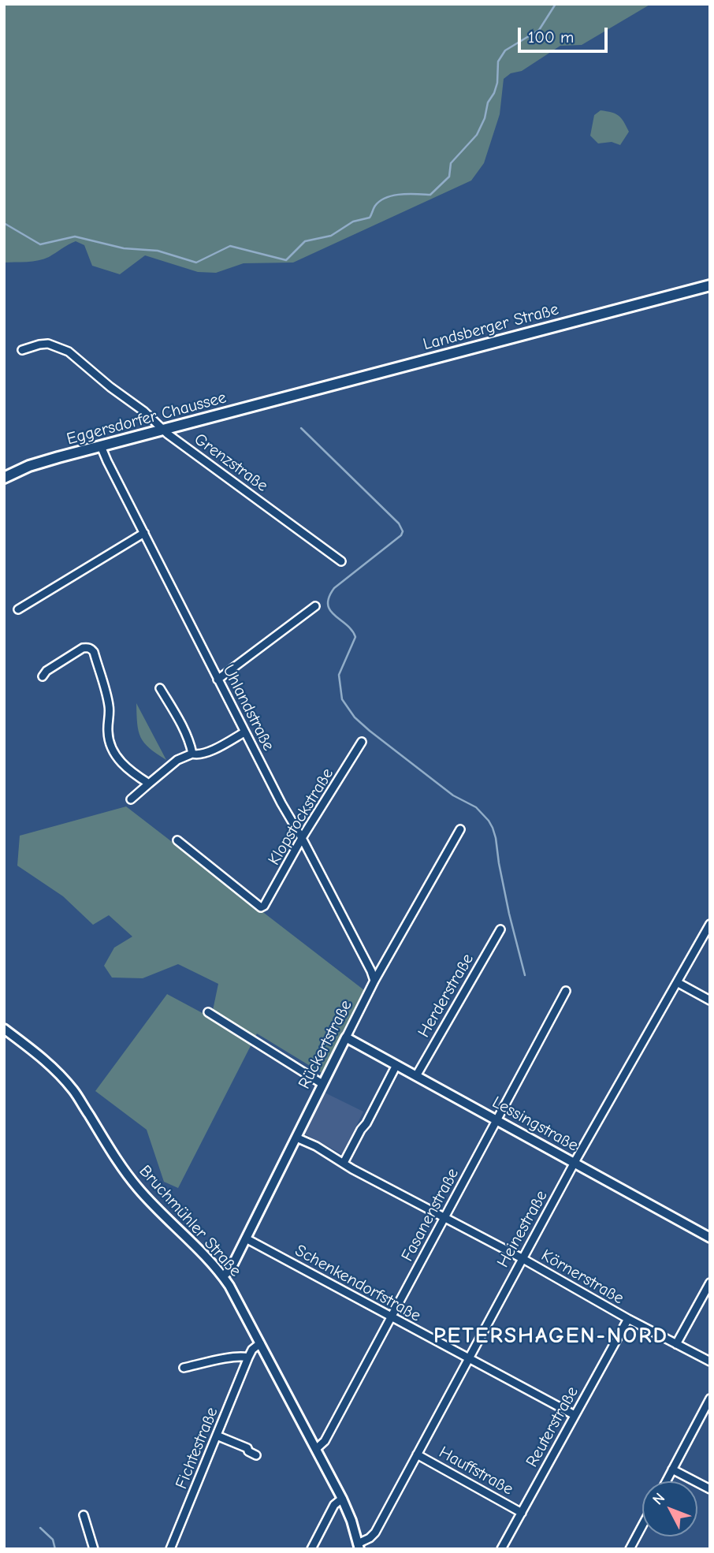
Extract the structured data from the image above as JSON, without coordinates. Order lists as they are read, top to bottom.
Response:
{
  "streets": {
    "main road": ["Landsberger Straße", "Eggersdorfer Chaussee"],
    "street": [
      "Grenzstraße",
      "Uhlandstraße",
      "Klopstockstraße",
      "Herderstraße",
      "Rückertstraße",
      "Lessingstraße",
      "Fasanenstraße",
      "Bruchmühler Straße",
      "Heinestraße",
      "Körnerstraße",
      "Schenkendorfstraße",
      "Reuterstraße",
      "Fichtestraße",
      "Hauffstraße"
    ]
  },
  "crossings": [
    ["Landsberger Straße", "Eggersdorfer Chaussee"],
    ["Eggersdorfer Chaussee", "Grenzstraße"],
    ["Eggersdorfer Chaussee", "Uhlandstraße"],
    ["Uhlandstraße", "Klopstockstraße"],
    ["Uhlandstraße", "Rückertstraße"],
    ["Herderstraße", "Lessingstraße"],
    ["Rückertstraße", "Lessingstraße"],
    ["Rückertstraße", "Bruchmühler Straße"],
    ["Rückertstraße", "Körnerstraße"],
    ["Rückertstraße", "Schenkendorfstraße"],
    ["Lessingstraße", "Fasanenstraße"],
    ["Lessingstraße", "Heinestraße"],
    ["Fasanenstraße", "Bruchmühler Straße"],
    ["Fasanenstraße", "Körnerstraße"],
    ["Fasanenstraße", "Schenkendorfstraße"],
    ["Bruchmühler Straße", "Heinestraße"],
    ["Bruchmühler Straße", "Fichtestraße"],
    ["Heinestraße", "Körnerstraße"],
    ["Heinestraße", "Schenkendorfstraße"],
    ["Heinestraße", "Hauffstraße"],
    ["Körnerstraße", "Reuterstraße"],
    ["Schenkendorfstraße", "Reuterstraße"],
    ["Reuterstraße", "Hauffstraße"]
  ],
  "districts": ["PETERSHAGEN-NORD"],
  "scale_bar": "100 m",
  "north": "top left"
}
